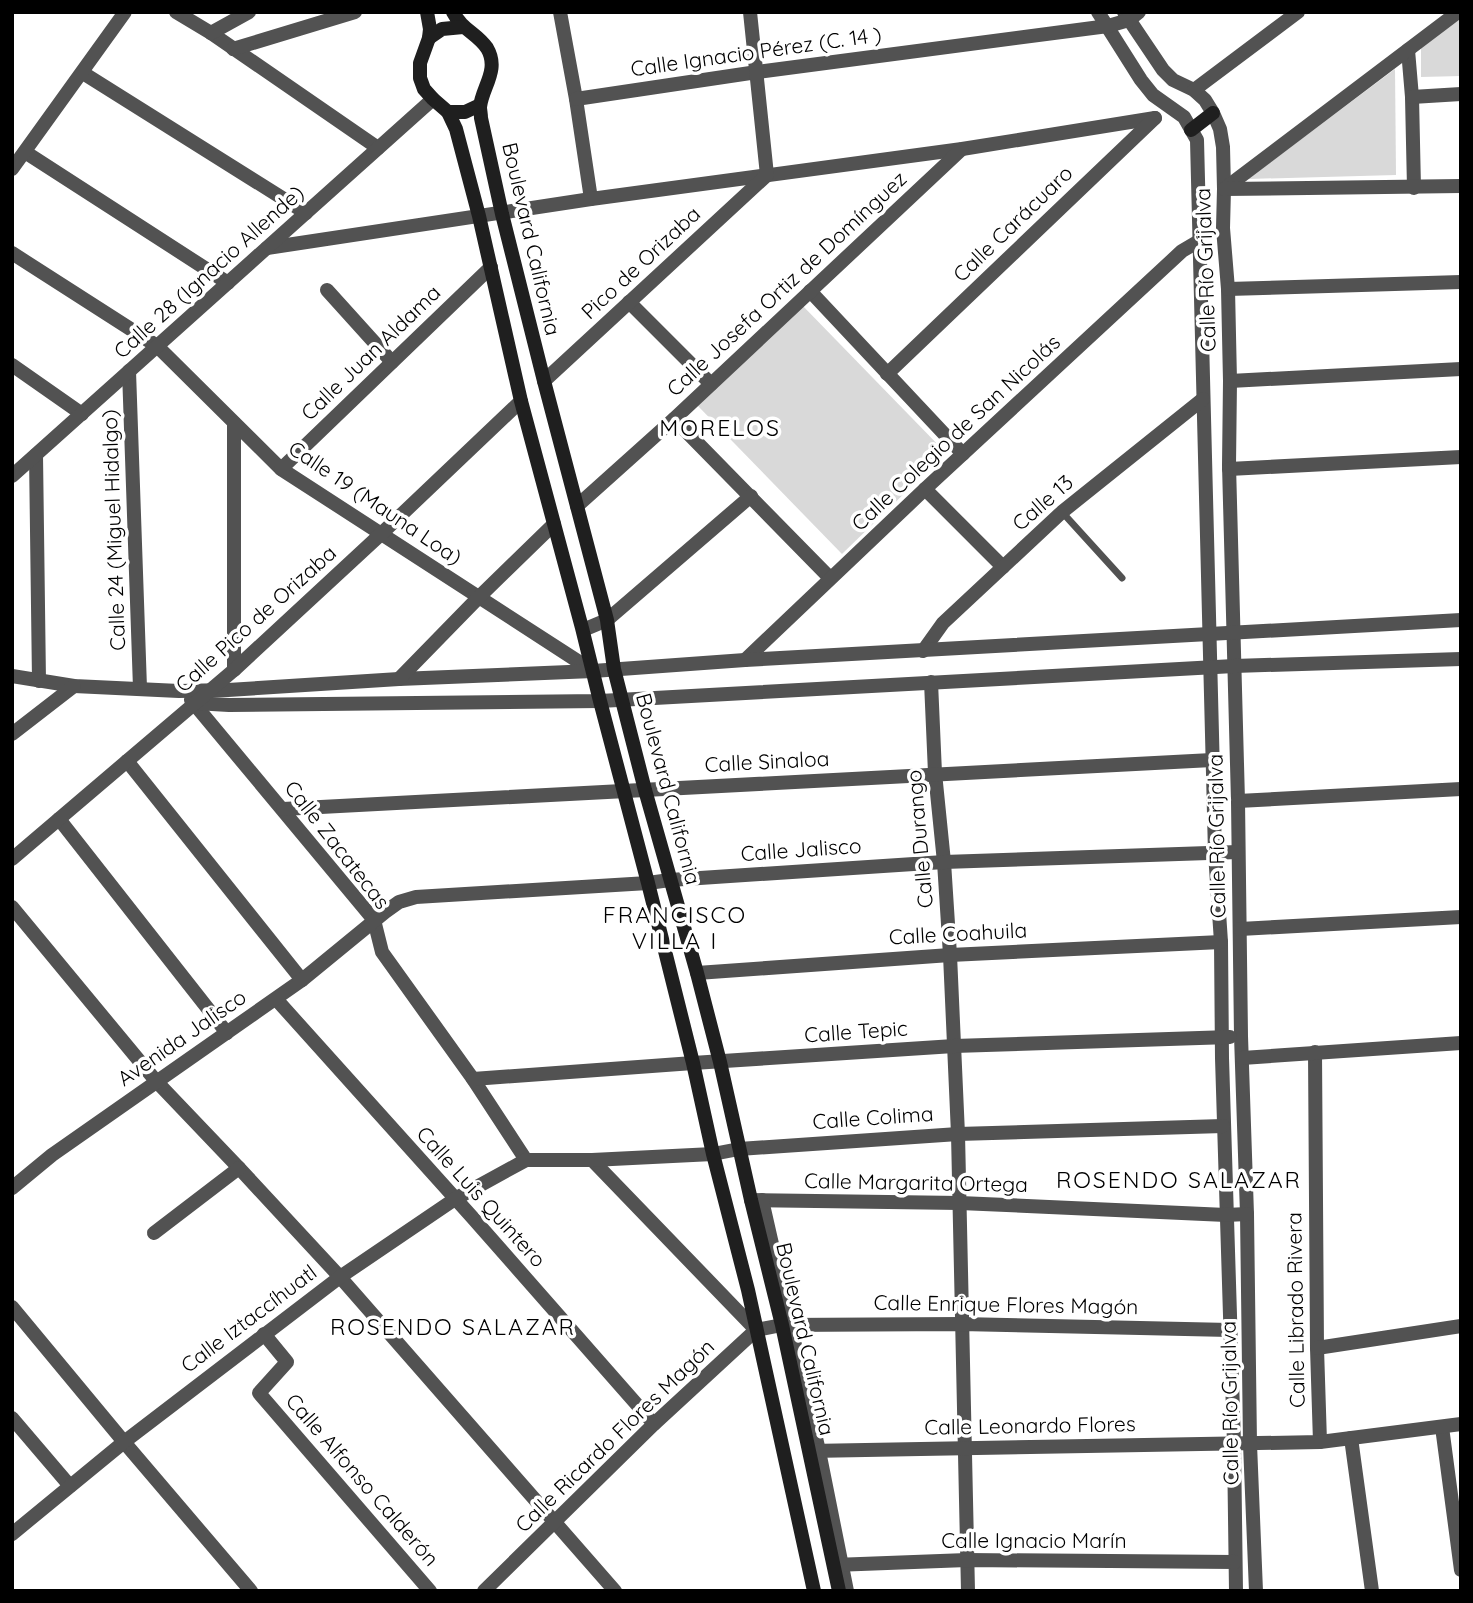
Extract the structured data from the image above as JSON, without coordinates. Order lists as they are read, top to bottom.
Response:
{
  "streets": {
    "street": [
      "Calle Ignacio Pérez (C. 14 )",
      "Calle Carácuaro",
      "Boulevard California",
      "Pico de Orizaba",
      "Calle Río Grijalva",
      "Calle 28 (Ignacio Allende)",
      "Calle Josefa Ortiz de Domínguez",
      "Calle Juan Aldama",
      "Calle Colegio de San Nicolás",
      "Calle 19 (Mauna Loa)",
      "Calle 13",
      "Calle 24 (Miguel Hidalgo)",
      "Calle Pico de Orizaba",
      "Calle Sinaloa",
      "Calle Durango",
      "Calle Zacatecas",
      "Calle Jalisco",
      "Calle Coahuila",
      "Calle Tepic",
      "Avenida Jalisco",
      "Calle Colima",
      "Calle Margarita Ortega",
      "Calle Luis Quintero",
      "Calle Enrique Flores Magón",
      "Calle Librado Rivera",
      "Calle Iztaccíhuatl",
      "Calle Leonardo Flores",
      "Calle Ricardo Flores Magón",
      "Calle Alfonso Calderón",
      "Calle Ignacio Marín"
    ]
  },
  "crossings": [
    ["Calle Ignacio Pérez (C. 14 )", "Calle Río Grijalva"],
    ["Calle Carácuaro", "Calle Río Grijalva"],
    ["Boulevard California", "Pico de Orizaba"],
    ["Boulevard California", "Calle 28 (Ignacio Allende)"],
    ["Boulevard California", "Calle Josefa Ortiz de Domínguez"],
    ["Boulevard California", "Calle Juan Aldama"],
    ["Boulevard California", "Calle 19 (Mauna Loa)"],
    ["Boulevard California", "Calle Pico de Orizaba"],
    ["Boulevard California", "Calle Sinaloa"],
    ["Boulevard California", "Calle Jalisco"],
    ["Boulevard California", "Calle Coahuila"],
    ["Boulevard California", "Calle Tepic"],
    ["Boulevard California", "Calle Colima"],
    ["Boulevard California", "Calle Margarita Ortega"],
    ["Boulevard California", "Calle Enrique Flores Magón"],
    ["Boulevard California", "Calle Leonardo Flores"],
    ["Boulevard California", "Calle Ricardo Flores Magón"],
    ["Boulevard California", "Calle Ignacio Marín"],
    ["Calle Río Grijalva", "Calle Colegio de San Nicolás"],
    ["Calle Río Grijalva", "Calle 13"],
    ["Calle Río Grijalva", "Calle Sinaloa"],
    ["Calle Río Grijalva", "Calle Jalisco"],
    ["Calle Río Grijalva", "Calle Coahuila"],
    ["Calle Río Grijalva", "Calle Tepic"],
    ["Calle Río Grijalva", "Calle Colima"],
    ["Calle Río Grijalva", "Calle Margarita Ortega"],
    ["Calle Río Grijalva", "Calle Enrique Flores Magón"],
    ["Calle Río Grijalva", "Calle Leonardo Flores"],
    ["Calle Río Grijalva", "Calle Ignacio Marín"],
    ["Calle 28 (Ignacio Allende)", "Calle 19 (Mauna Loa)"],
    ["Calle 28 (Ignacio Allende)", "Calle 24 (Miguel Hidalgo)"],
    ["Calle Juan Aldama", "Calle 19 (Mauna Loa)"],
    ["Calle 19 (Mauna Loa)", "Calle Pico de Orizaba"],
    ["Calle Pico de Orizaba", "Calle Zacatecas"],
    ["Calle Sinaloa", "Calle Durango"],
    ["Calle Sinaloa", "Calle Zacatecas"],
    ["Calle Durango", "Calle Jalisco"],
    ["Calle Durango", "Calle Coahuila"],
    ["Calle Durango", "Calle Tepic"],
    ["Calle Durango", "Calle Colima"],
    ["Calle Durango", "Calle Margarita Ortega"],
    ["Calle Durango", "Calle Enrique Flores Magón"],
    ["Calle Durango", "Calle Leonardo Flores"],
    ["Calle Durango", "Calle Ignacio Marín"],
    ["Calle Zacatecas", "Calle Jalisco"],
    ["Calle Zacatecas", "Calle Tepic"],
    ["Calle Zacatecas", "Avenida Jalisco"],
    ["Calle Zacatecas", "Calle Colima"],
    ["Calle Zacatecas", "Calle Iztaccíhuatl"],
    ["Calle Jalisco", "Avenida Jalisco"],
    ["Avenida Jalisco", "Calle Luis Quintero"],
    ["Calle Colima", "Calle Iztaccíhuatl"],
    ["Calle Luis Quintero", "Calle Iztaccíhuatl"],
    ["Calle Luis Quintero", "Calle Ricardo Flores Magón"],
    ["Calle Librado Rivera", "Calle Leonardo Flores"],
    ["Calle Iztaccíhuatl", "Calle Alfonso Calderón"]
  ],
  "districts": [
    "MORELOS",
    "FRANCISCO VILLA I",
    "ROSENDO SALAZAR",
    "ROSENDO SALAZAR"
  ]
}
